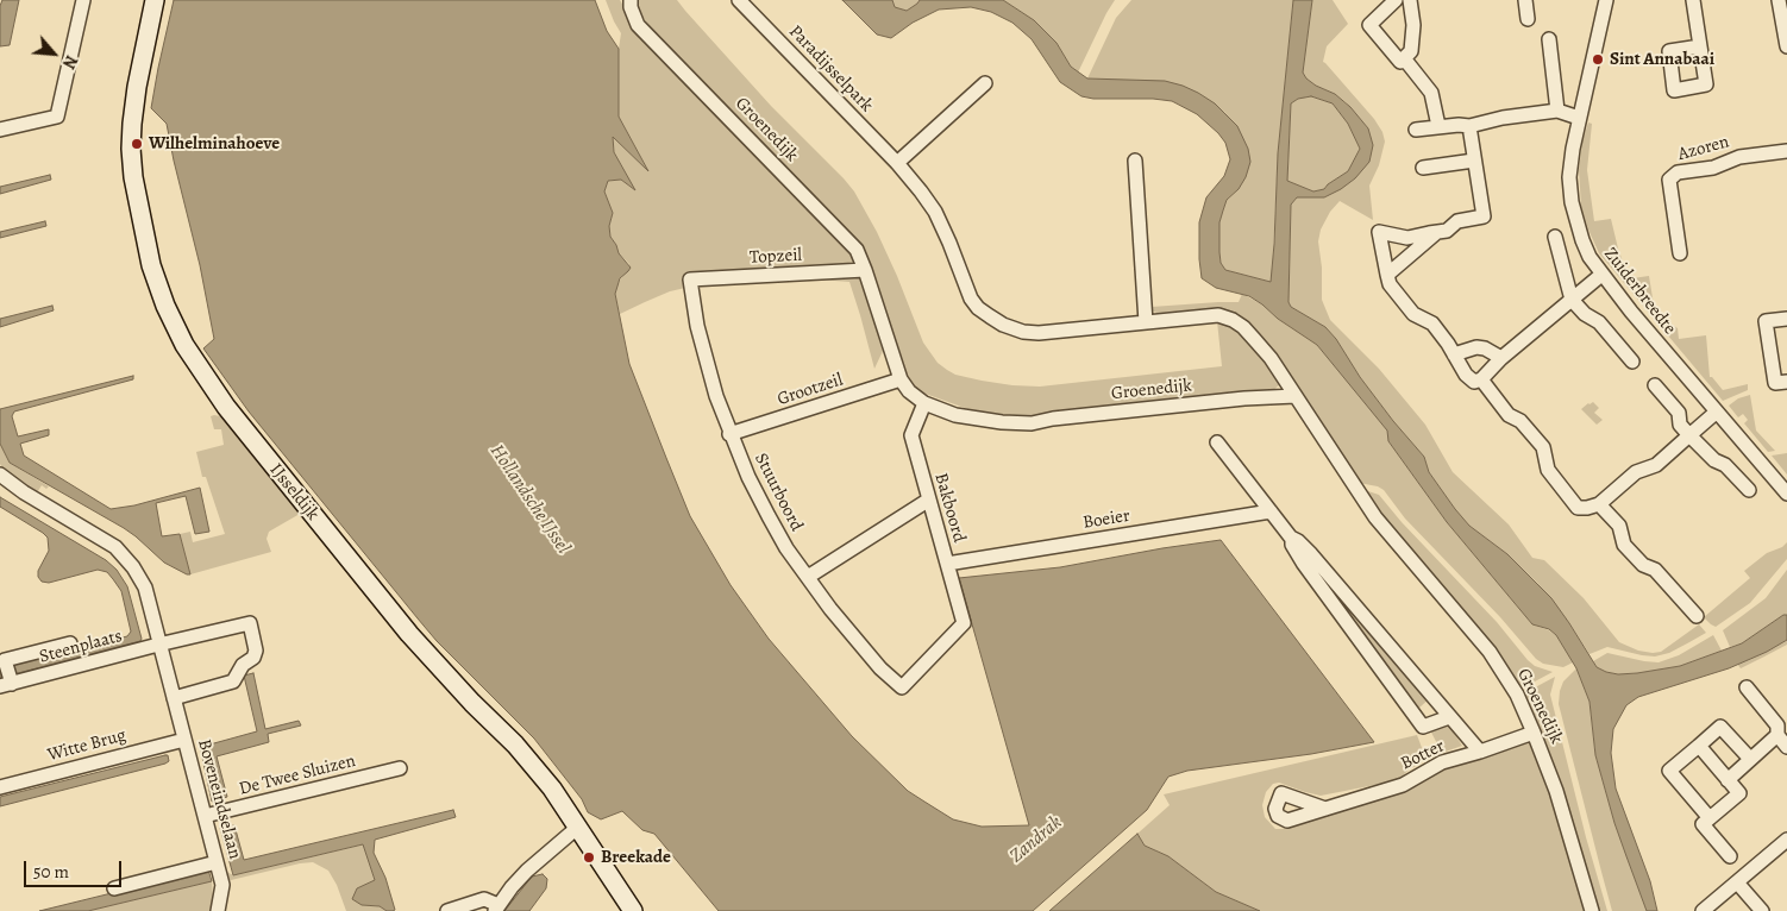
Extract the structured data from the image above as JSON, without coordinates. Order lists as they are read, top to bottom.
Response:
{
  "streets": {
    "street": [
      "Paradijsselpark",
      "Groenedijk",
      "Azoren",
      "Topzeil",
      "Zuiderbreedte",
      "Grootzeil",
      "IJsseldijk",
      "Stuurboord",
      "Bakboord",
      "Boeier",
      "Steenplaats",
      "Witte Brug",
      "Botter",
      "De Twee Sluizen",
      "Boveneindselaan"
    ]
  },
  "crossings": [
    ["Paradijsselpark", "Groenedijk"],
    ["Groenedijk", "Topzeil"],
    ["Groenedijk", "Grootzeil"],
    ["Groenedijk", "Bakboord"],
    ["Groenedijk", "Botter"],
    ["Topzeil", "Stuurboord"],
    ["Grootzeil", "Stuurboord"],
    ["Stuurboord", "Bakboord"],
    ["Bakboord", "Boeier"],
    ["Steenplaats", "Boveneindselaan"],
    ["Witte Brug", "Boveneindselaan"],
    ["De Twee Sluizen", "Boveneindselaan"]
  ],
  "water": ["Hollandsche IJssel", "Zandrak"],
  "places": ["Sint Annabaai", "Wilhelminahoeve", "Breekade"],
  "scale_bar": "50 m",
  "north": "bottom right"
}
